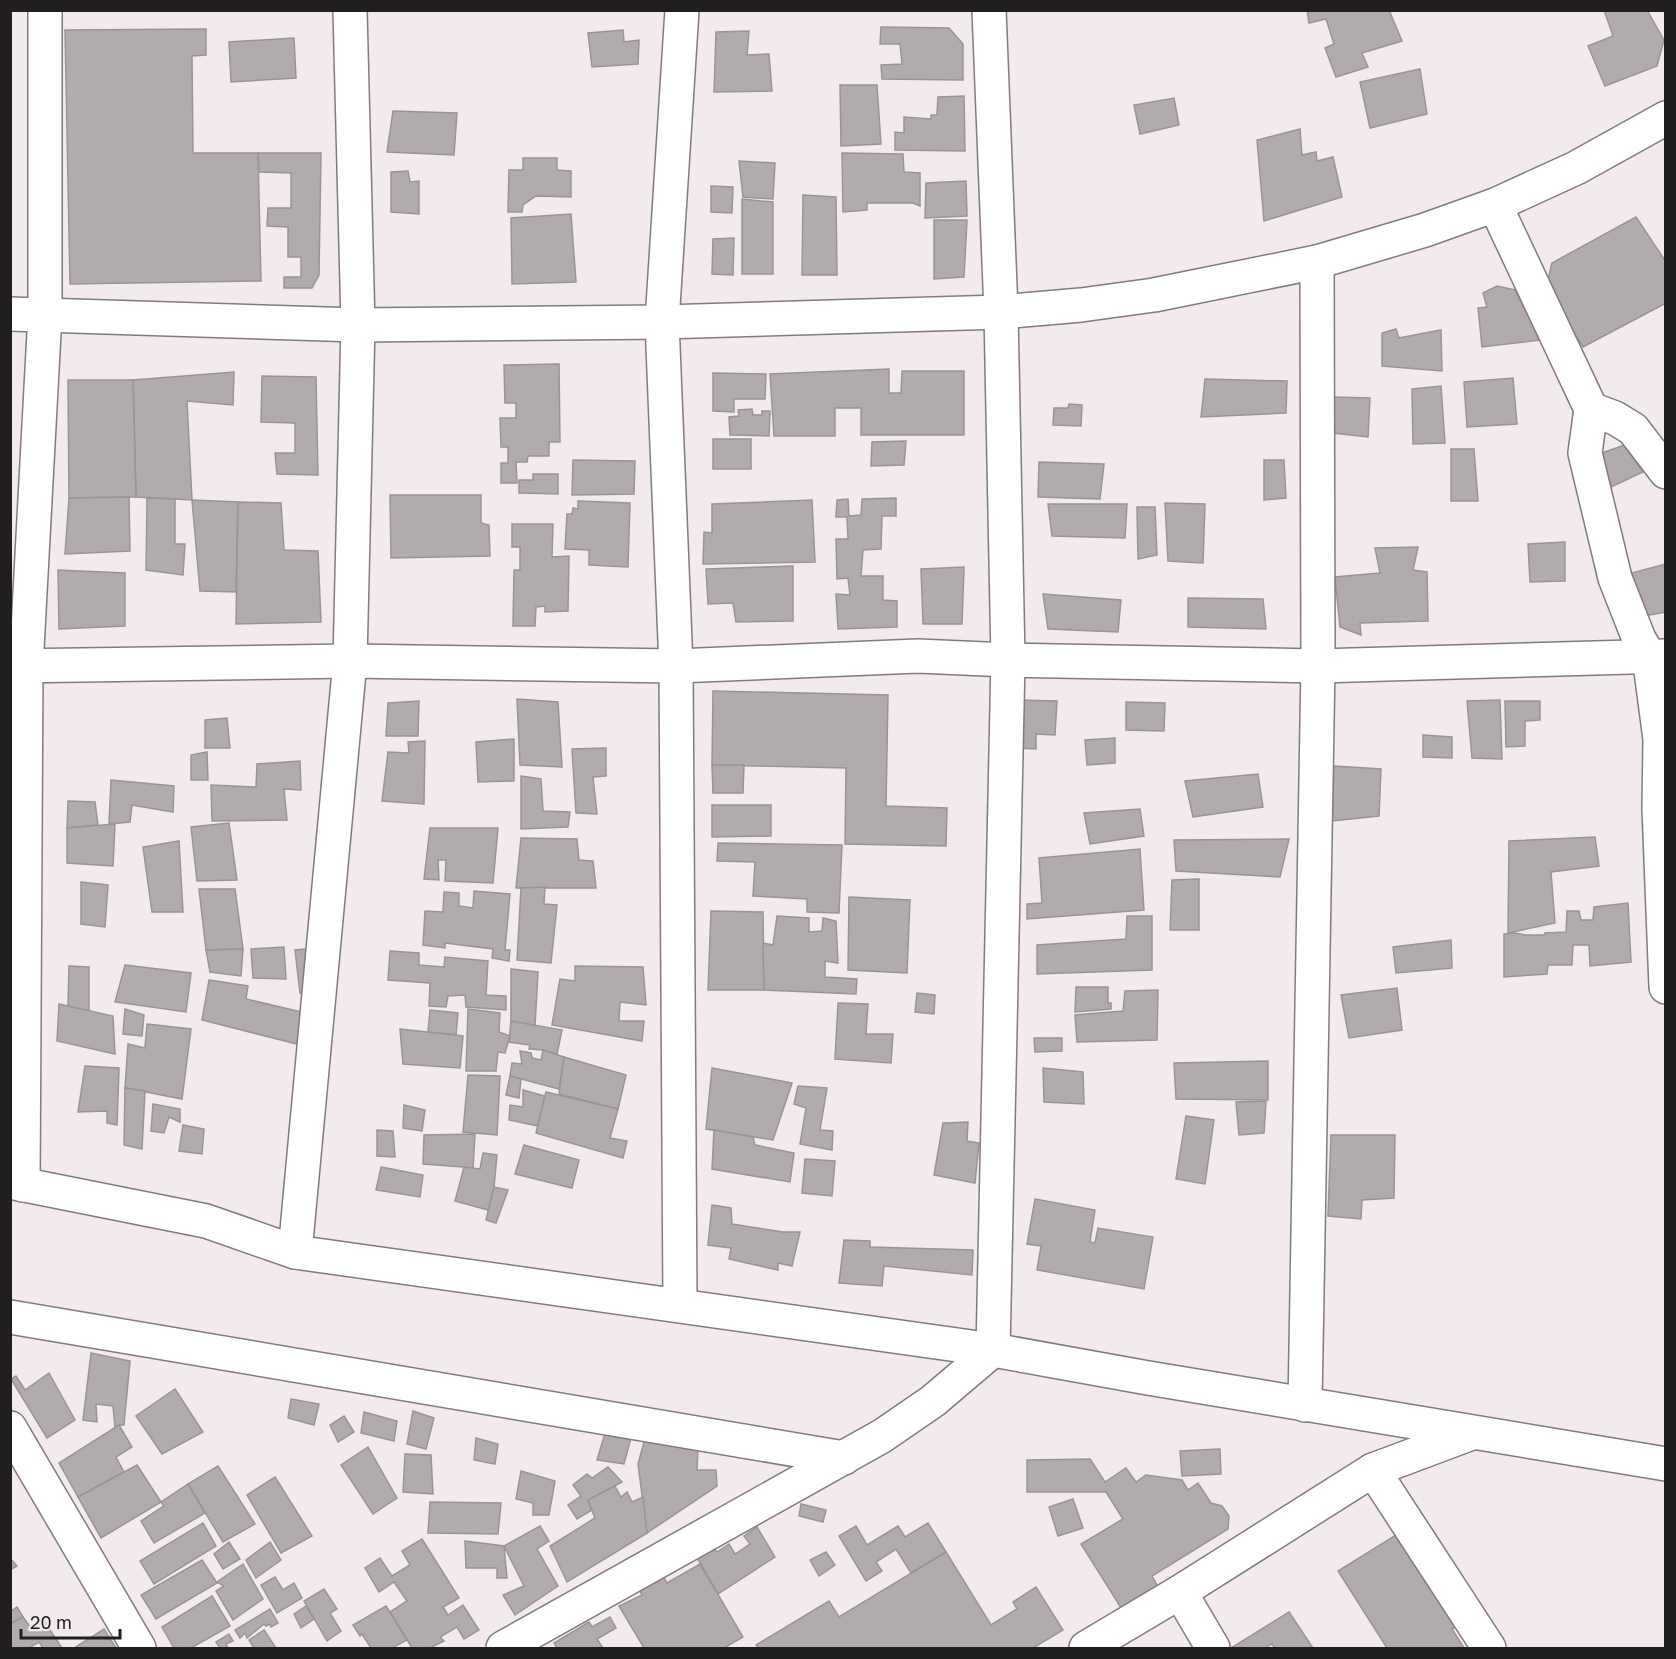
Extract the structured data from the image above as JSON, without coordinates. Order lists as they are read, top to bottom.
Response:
{
  "scale_bar": "20 m"
}
